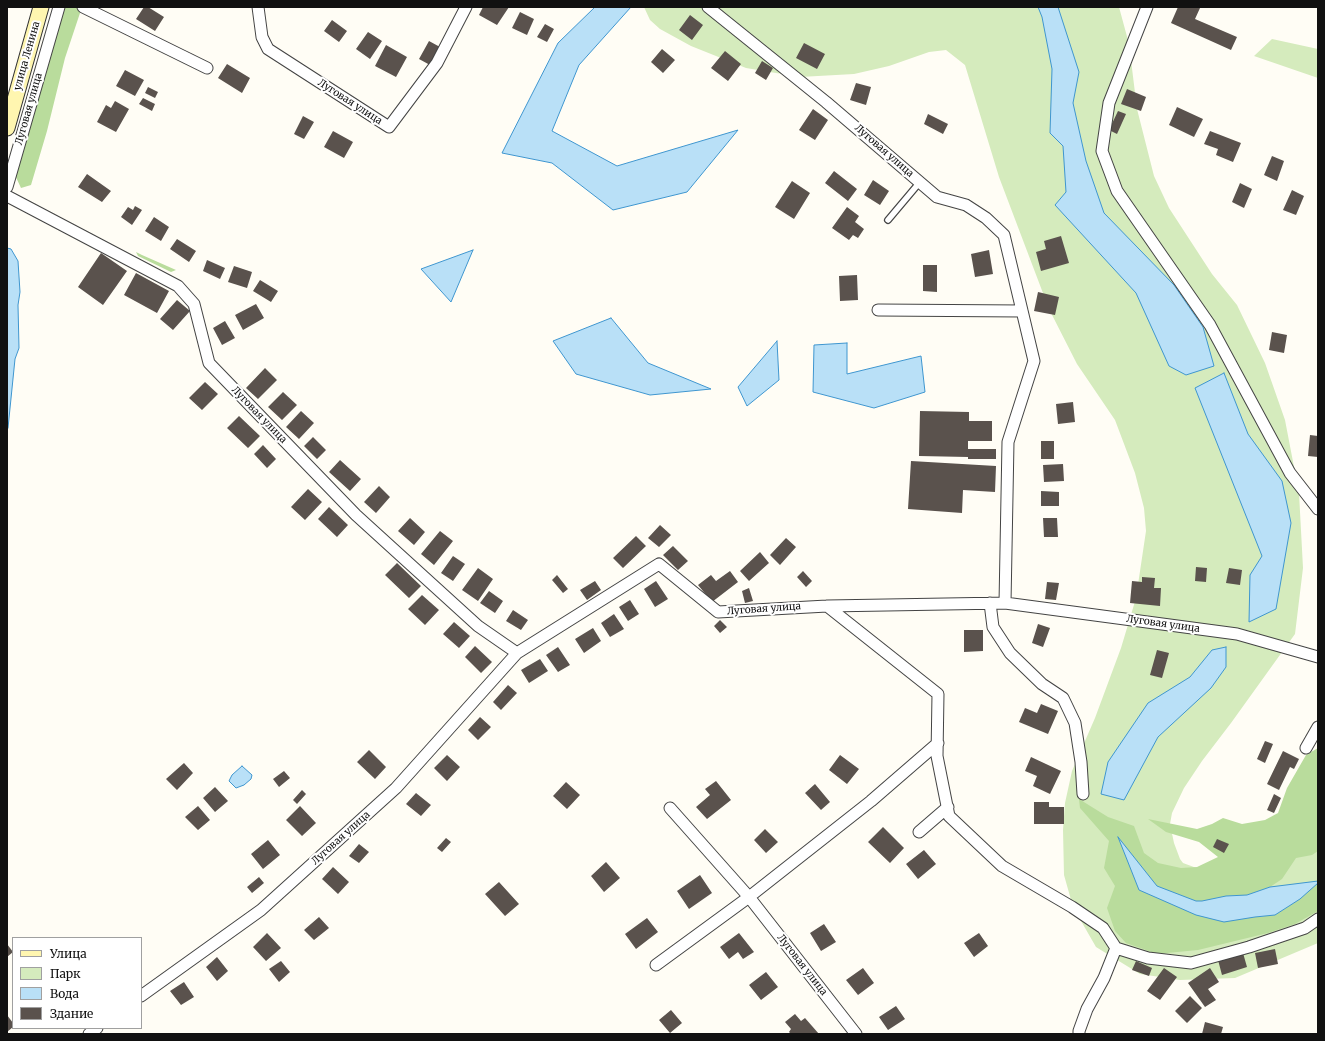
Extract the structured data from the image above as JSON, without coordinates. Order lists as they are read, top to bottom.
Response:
{
  "streets": {
    "main road": ["улица Ленина"],
    "street": ["Луговая улица"]
  },
  "legend": [
    "Улица",
    "Парк",
    "Вода",
    "Здание"
  ]
}
